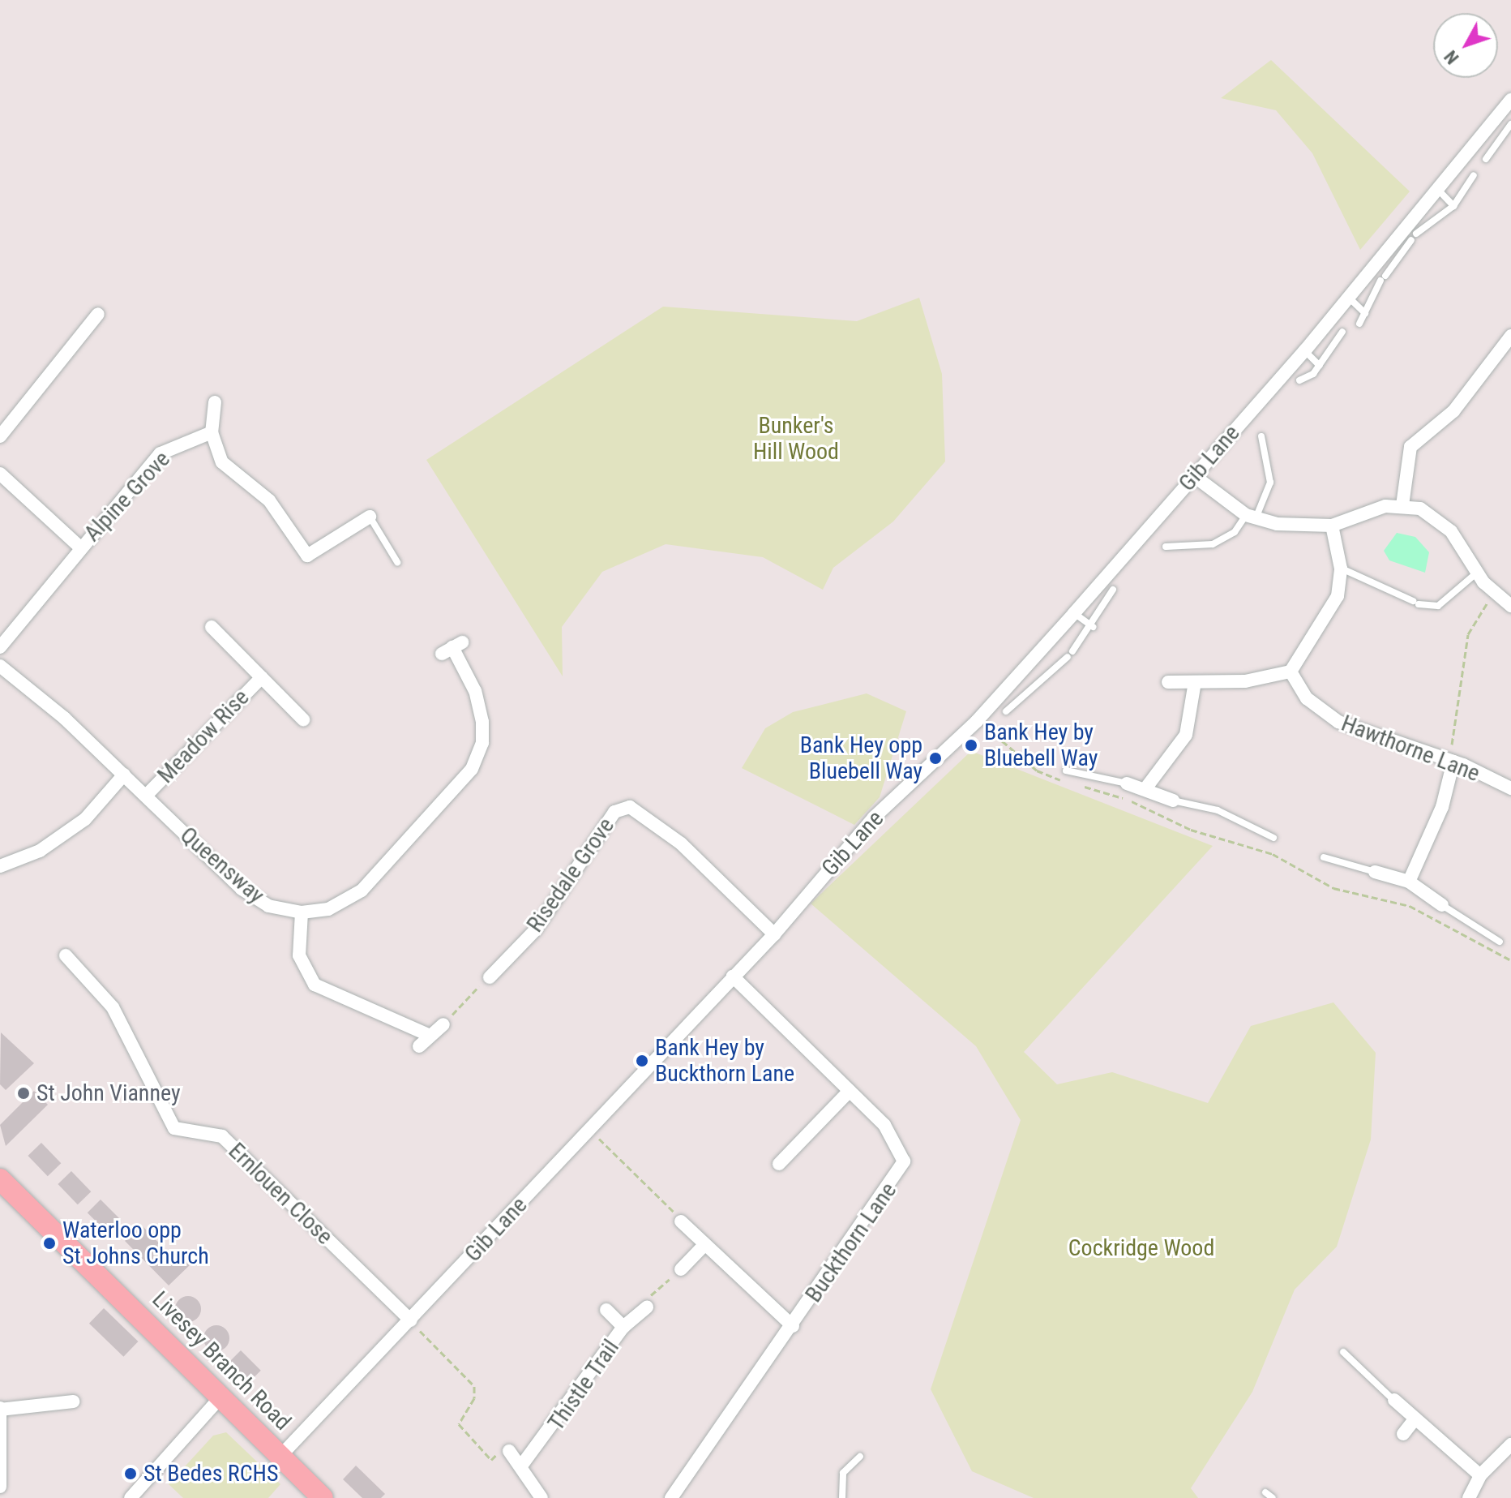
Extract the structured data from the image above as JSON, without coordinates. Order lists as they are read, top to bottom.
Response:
{
  "streets": {
    "main road": ["Livesey Branch Road"],
    "street": [
      "Gib Lane",
      "Alpine Grove",
      "Meadow Rise",
      "Hawthorne Lane",
      "Queensway",
      "Risedale Grove",
      "Ernlouen Close",
      "Buckthorn Lane",
      "Thistle Trail"
    ]
  },
  "crossings": [
    ["Gib Lane", "Risedale Grove"],
    ["Gib Lane", "Ernlouen Close"],
    ["Gib Lane", "Buckthorn Lane"],
    ["Gib Lane", "Livesey Branch Road"],
    ["Meadow Rise", "Queensway"]
  ],
  "parks": ["Bunker's Hill Wood", "Cockridge Wood"],
  "places": [
    "Bank Hey by Bluebell Way",
    "Bank Hey opp Bluebell Way",
    "Bank Hey by Buckthorn Lane",
    "St John Vianney",
    "Waterloo opp St Johns Church",
    "St Bedes RCHS"
  ],
  "north": "bottom left"
}
